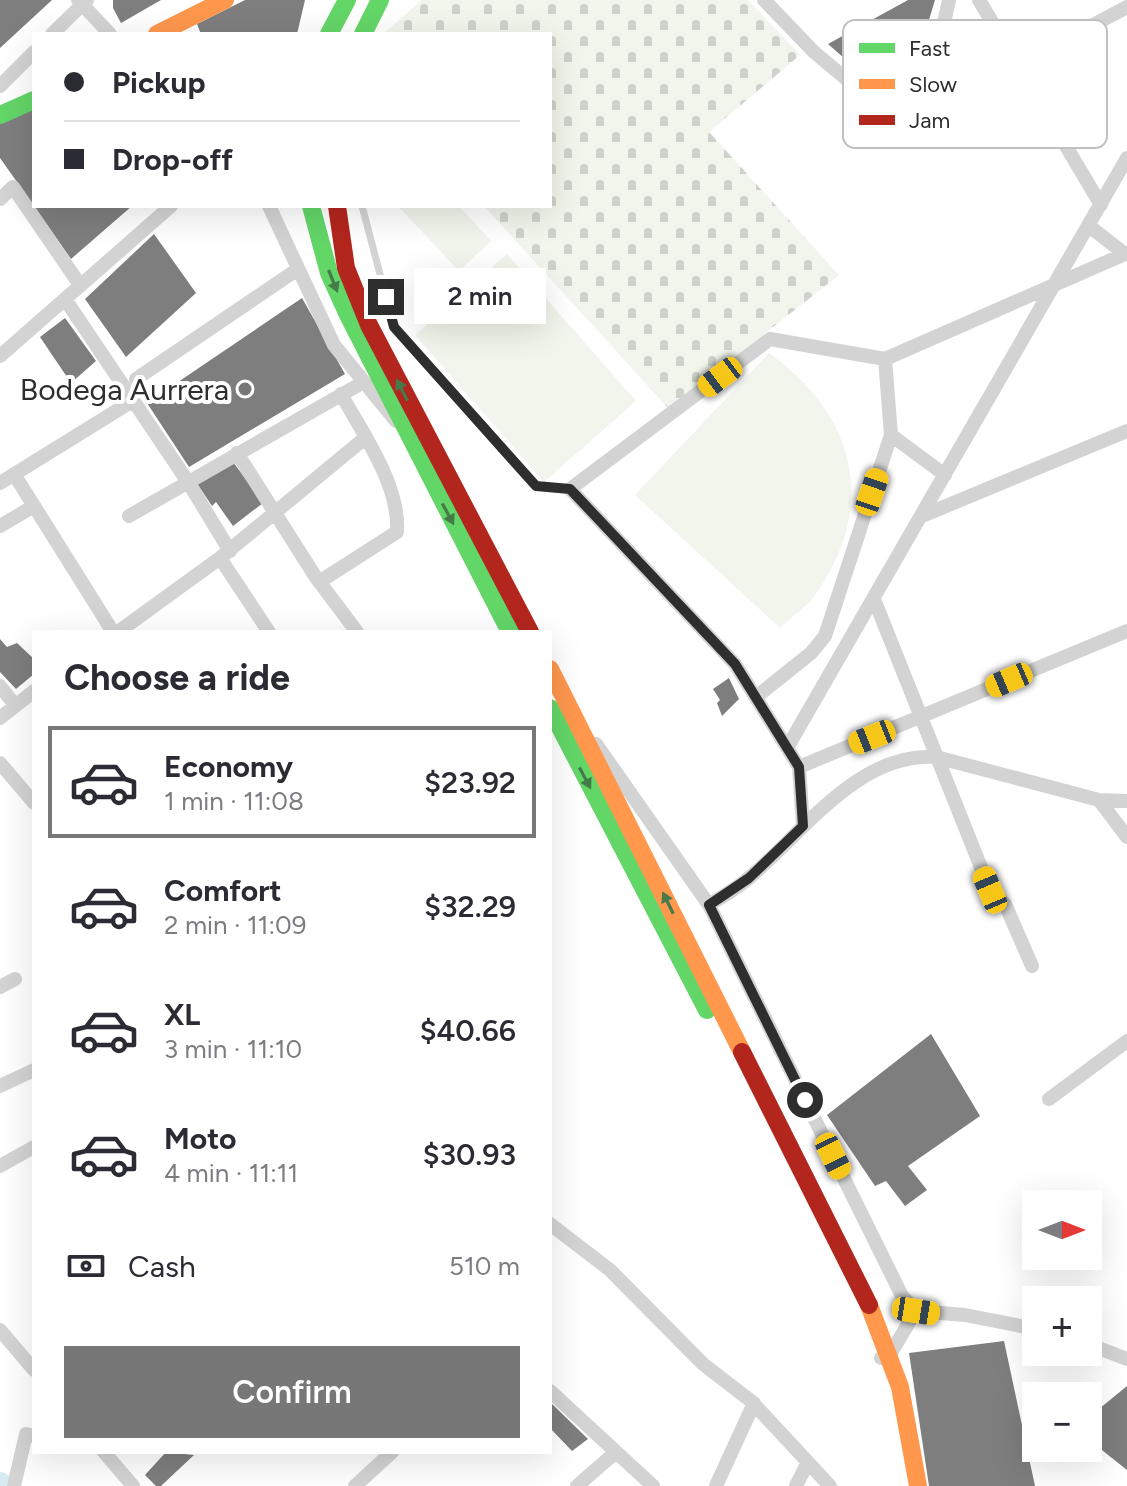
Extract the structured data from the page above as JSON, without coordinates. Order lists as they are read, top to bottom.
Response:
{
  "places": ["Bodega Aurrera"],
  "legend": ["Fast", "Slow", "Jam"],
  "north": "right",
  "page": {
    "banner": ["Pickup", "Drop-off"],
    "bubble": "2 min",
    "heading": "Choose a ride",
    "list": [
      {
        "name": "Economy",
        "note": "1 min · 11:08",
        "value": "$23.92"
      },
      {
        "name": "Comfort",
        "note": "2 min · 11:09",
        "value": "$32.29"
      },
      {
        "name": "XL",
        "note": "3 min · 11:10",
        "value": "$40.66"
      },
      {
        "name": "Moto",
        "note": "4 min · 11:11",
        "value": "$30.93"
      }
    ],
    "map_buttons": ["+", "−"],
    "pay": ["Cash", "510 m"],
    "buttons": "Confirm"
  }
}
